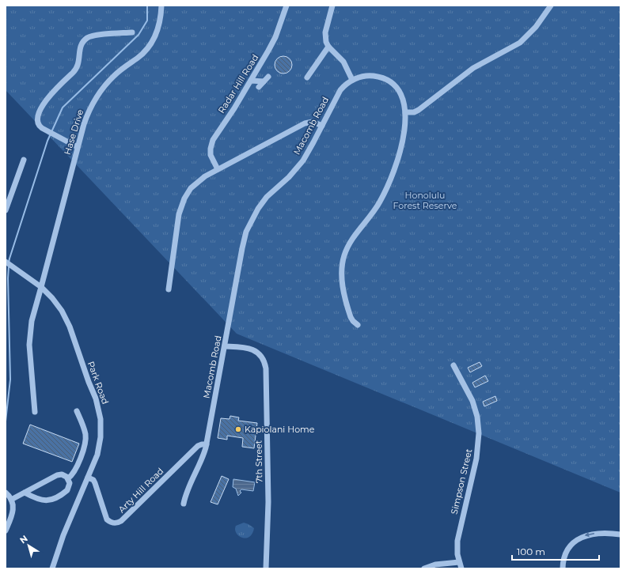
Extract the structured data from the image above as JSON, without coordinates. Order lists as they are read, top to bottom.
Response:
{
  "streets": {
    "street": [
      "Radar Hill Road",
      "Macomb Road",
      "Hase Drive",
      "Park Road",
      "7th Street",
      "Simpson Street",
      "Arty Hill Road"
    ]
  },
  "crossings": [
    ["Macomb Road", "7th Street"],
    ["Macomb Road", "Arty Hill Road"],
    ["Hase Drive", "Park Road"],
    ["Park Road", "Arty Hill Road"]
  ],
  "parks": ["Honolulu Forest Reserve"],
  "places": ["Kapiolani Home"],
  "scale_bar": "100 m",
  "north": "top left"
}
